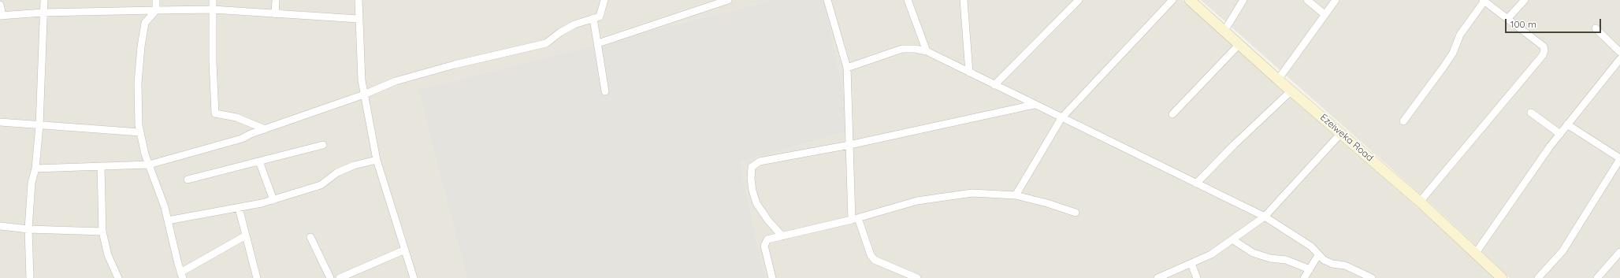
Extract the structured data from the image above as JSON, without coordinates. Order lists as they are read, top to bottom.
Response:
{
  "streets": {
    "main road": ["Ezeiweka Road"]
  },
  "scale_bar": "100 m"
}
